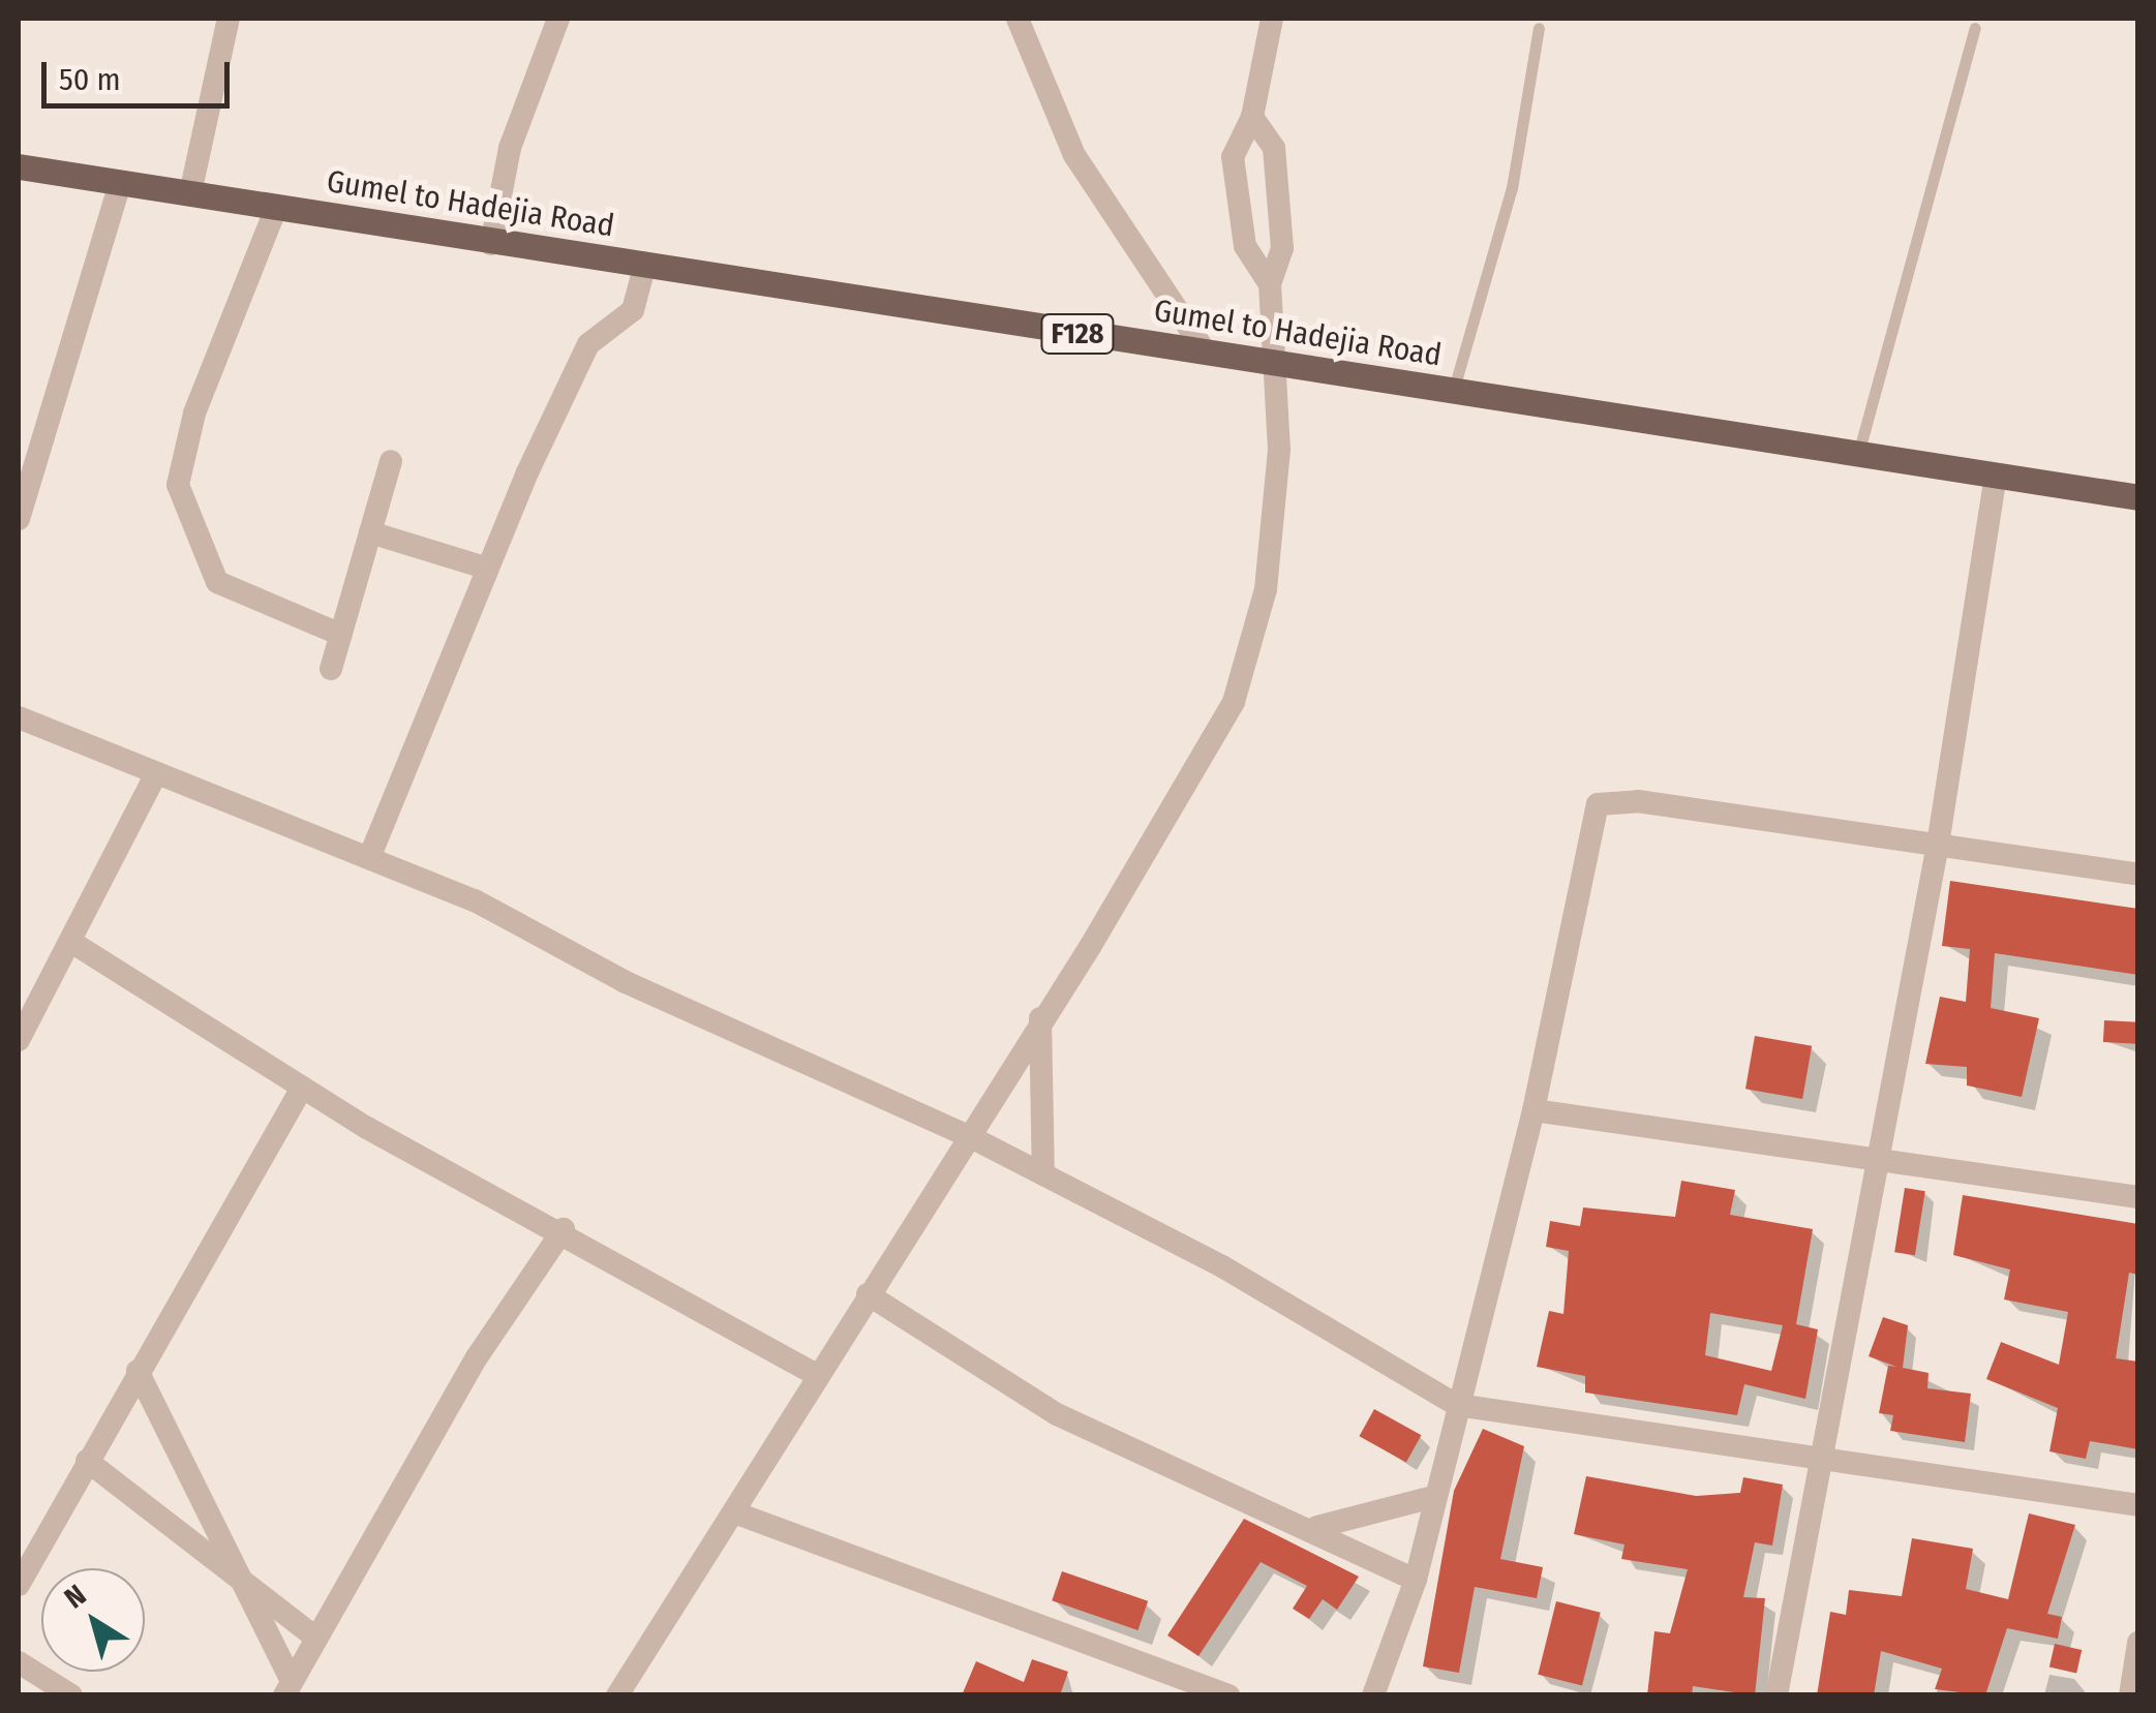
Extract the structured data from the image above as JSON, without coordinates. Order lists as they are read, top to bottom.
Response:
{
  "streets": {
    "main road": ["Gumel to Hadejia Road", "F128"]
  },
  "scale_bar": "50 m",
  "north": "top left"
}
